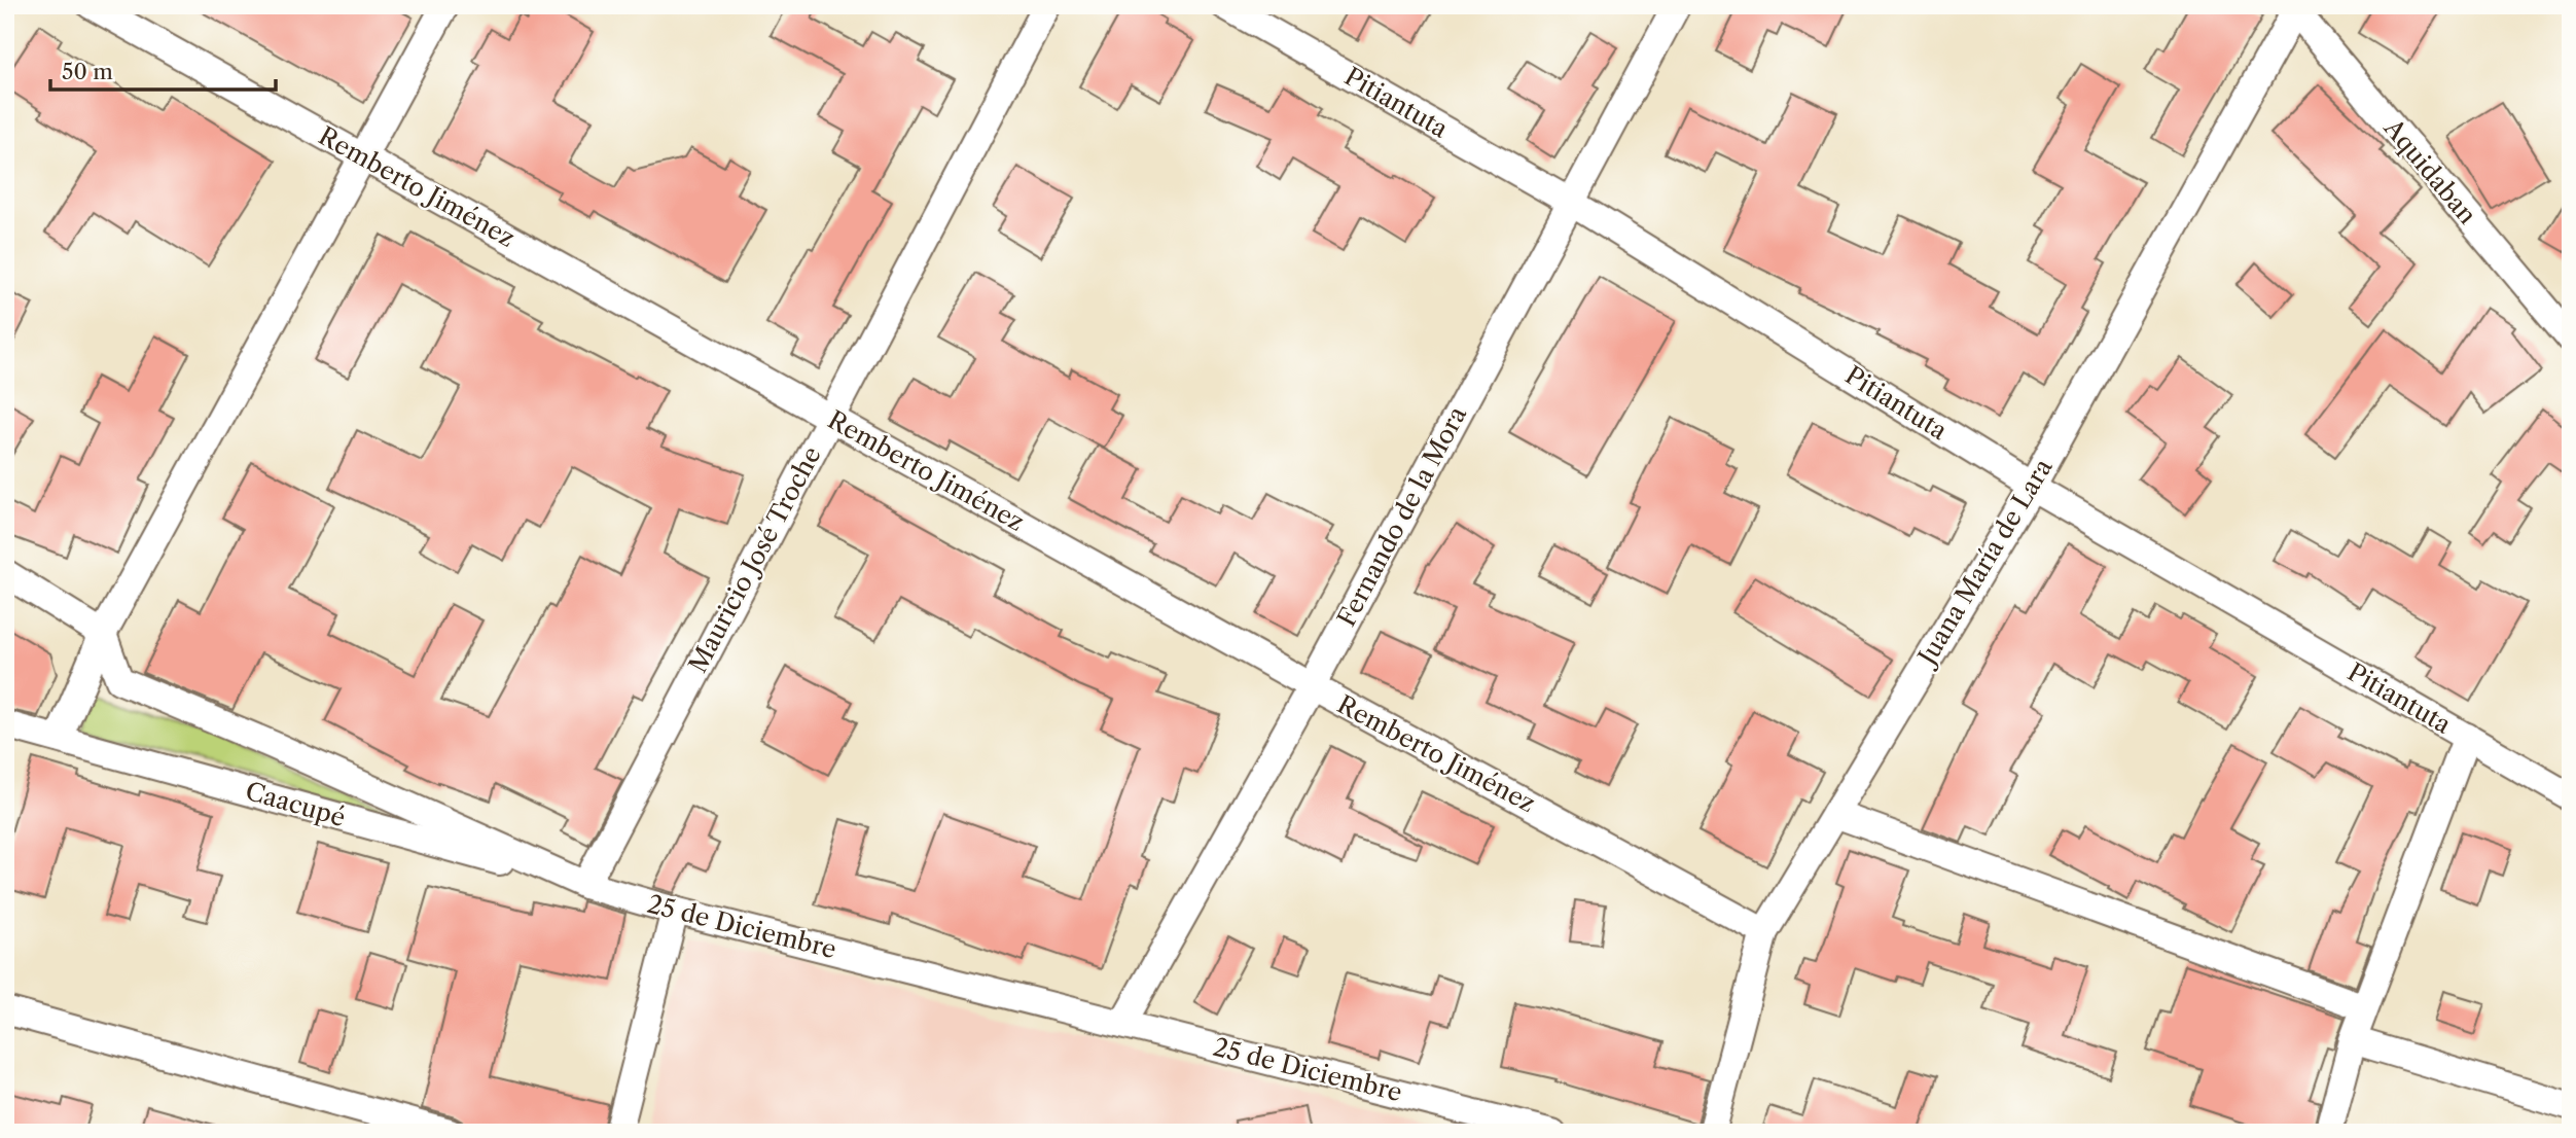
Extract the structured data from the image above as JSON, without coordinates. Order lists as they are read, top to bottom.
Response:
{
  "streets": {
    "street": [
      "Pitiantuta",
      "Aquidaban",
      "Remberto Jiménez",
      "Fernando de la Mora",
      "Mauricio José Troche",
      "Juana María de Lara",
      "Caacupé",
      "25 de Diciembre"
    ]
  },
  "crossings": [
    ["Pitiantuta", "Fernando de la Mora"],
    ["Pitiantuta", "Juana María de Lara"],
    ["Aquidaban", "Juana María de Lara"],
    ["Remberto Jiménez", "Fernando de la Mora"],
    ["Remberto Jiménez", "Mauricio José Troche"],
    ["Remberto Jiménez", "Juana María de Lara"],
    ["Fernando de la Mora", "25 de Diciembre"],
    ["Mauricio José Troche", "Caacupé"],
    ["Mauricio José Troche", "25 de Diciembre"],
    ["Caacupé", "25 de Diciembre"]
  ],
  "scale_bar": "50 m"
}
